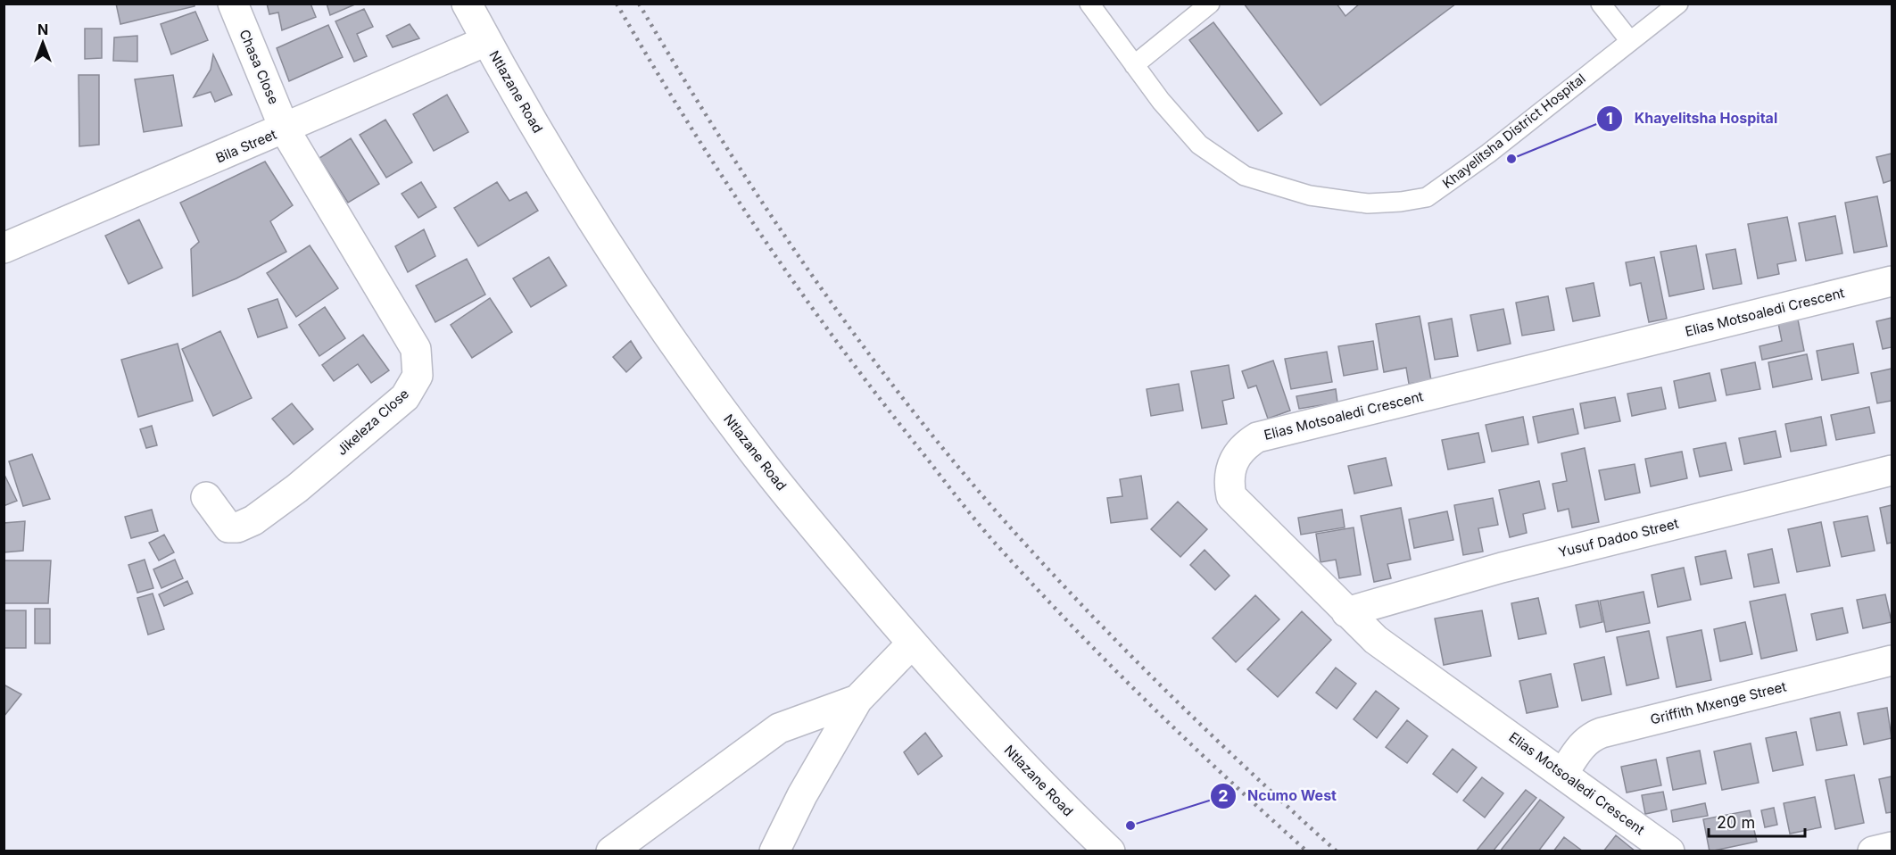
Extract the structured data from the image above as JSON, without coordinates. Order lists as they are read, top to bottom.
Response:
{
  "streets": {
    "street": [
      "Chasa Close",
      "Ntlazane Road",
      "Bila Street",
      "Elias Motsoaledi Crescent",
      "Jikeleza Close",
      "Yusuf Dadoo Street",
      "Griffith Mxenge Street"
    ],
    "lane": ["Khayelitsha District Hospital"]
  },
  "crossings": [
    ["Chasa Close", "Bila Street"],
    ["Chasa Close", "Jikeleza Close"],
    ["Ntlazane Road", "Bila Street"],
    ["Bila Street", "Jikeleza Close"],
    ["Elias Motsoaledi Crescent", "Yusuf Dadoo Street"],
    ["Elias Motsoaledi Crescent", "Griffith Mxenge Street"]
  ],
  "places": ["Khayelitsha Hospital", "Ncumo West"],
  "scale_bar": "20 m",
  "north": "top"
}
